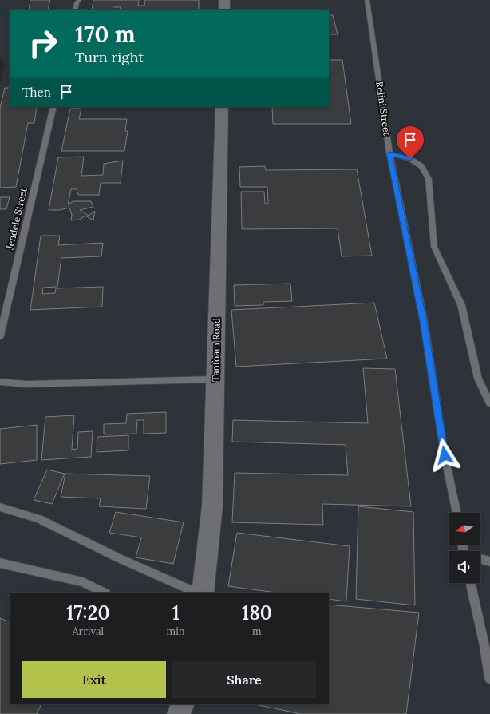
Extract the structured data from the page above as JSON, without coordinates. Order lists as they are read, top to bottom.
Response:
{
  "streets": {
    "street": ["Tanfoam Road"],
    "lane": ["Relini Street", "Jendele Street"]
  },
  "north": "left",
  "page": {
    "turn": ["170 m", "Turn right"],
    "then": "Then",
    "eta": [
      "17:20",
      "Arrival",
      "1",
      "min",
      "180",
      "m"
    ],
    "buttons": ["Exit", "Share"]
  }
}
